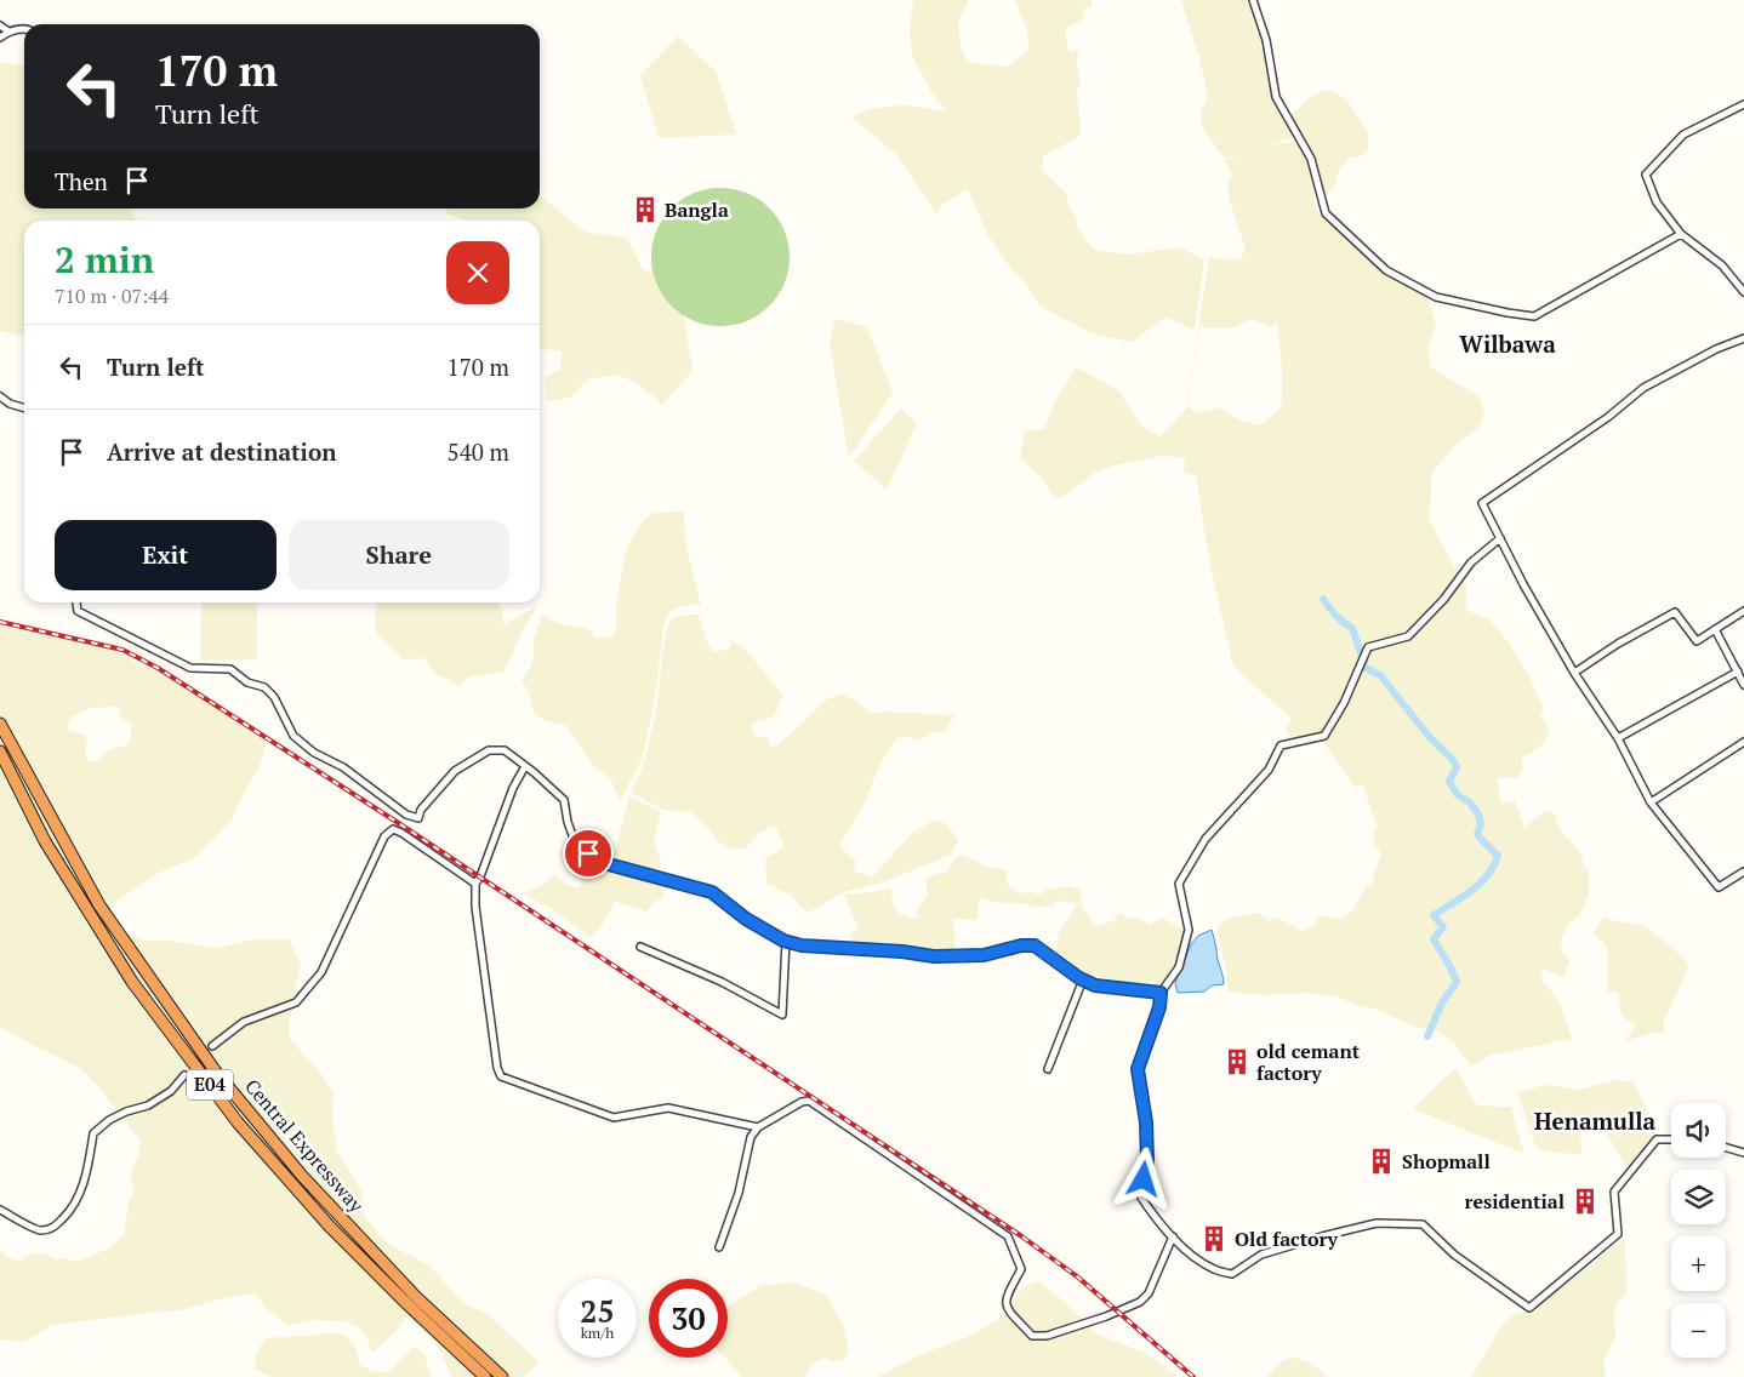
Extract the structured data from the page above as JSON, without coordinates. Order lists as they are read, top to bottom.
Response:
{
  "streets": {
    "highway": ["E04", "Central Expressway"]
  },
  "districts": ["Wilbawa", "Henamulla"],
  "places": {
    "building": [
      "Bangla",
      "old cemant factory",
      "Shopmall",
      "residential",
      "Old factory"
    ]
  },
  "page": {
    "turn": ["170 m", "Turn left"],
    "then": "Then",
    "heading": ["2 min", "710 m · 07:44"],
    "list": [
      {
        "name": "Turn left",
        "value": "170 m"
      },
      {
        "name": "Arrive at destination",
        "value": "540 m"
      }
    ],
    "buttons": ["Exit", "Share"],
    "map_buttons": ["+", "−"],
    "speed": "25 km/h",
    "limit": "30"
  }
}
